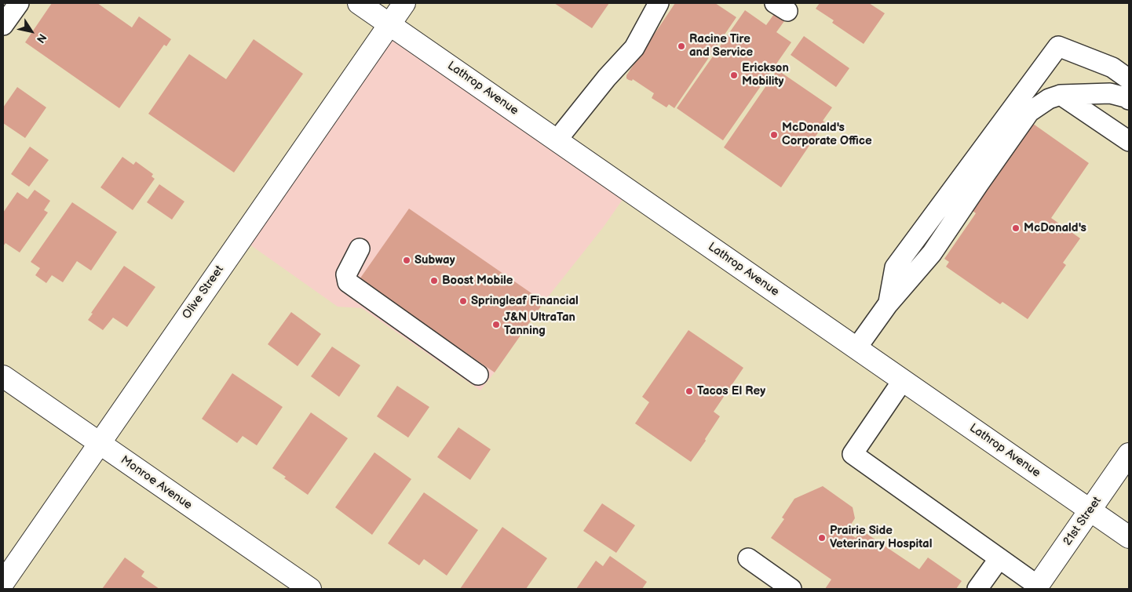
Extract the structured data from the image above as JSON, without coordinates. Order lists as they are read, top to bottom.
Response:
{
  "streets": {
    "street": [
      "Lathrop Avenue",
      "Olive Street",
      "Monroe Avenue",
      "21st Street"
    ]
  },
  "crossings": [
    ["Lathrop Avenue", "Olive Street"],
    ["Lathrop Avenue", "21st Street"],
    ["Olive Street", "Monroe Avenue"]
  ],
  "places": [
    "Racine Tire and Service",
    "Erickson Mobility",
    "McDonald's Corporate Office",
    "McDonald's",
    "Subway",
    "Boost Mobile",
    "Springleaf Financial",
    "J&N UltraTan Tanning",
    "Tacos El Rey",
    "Prairie Side Veterinary Hospital"
  ],
  "north": "bottom right"
}
